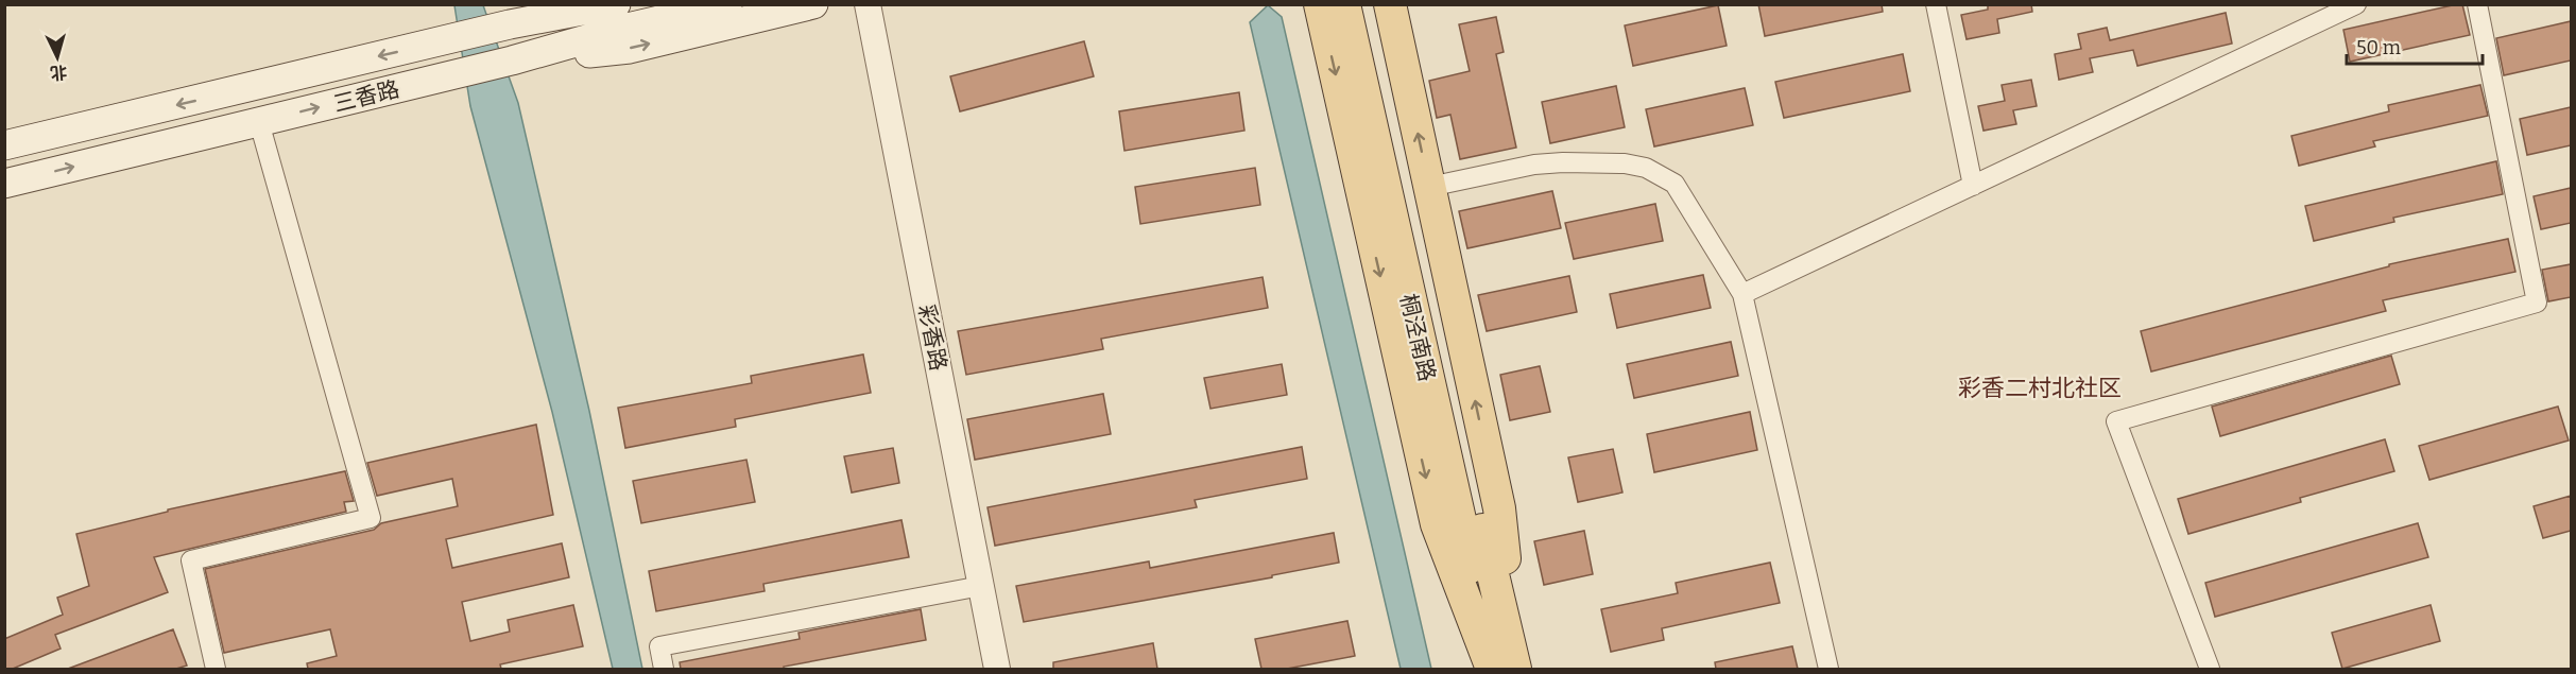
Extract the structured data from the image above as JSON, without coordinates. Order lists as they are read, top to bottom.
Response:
{
  "streets": {
    "main road": ["三香路", "桐泾南路"],
    "street": ["彩香路"]
  },
  "districts": ["彩香二村北社区"],
  "scale_bar": "50 m",
  "north": "bottom"
}
